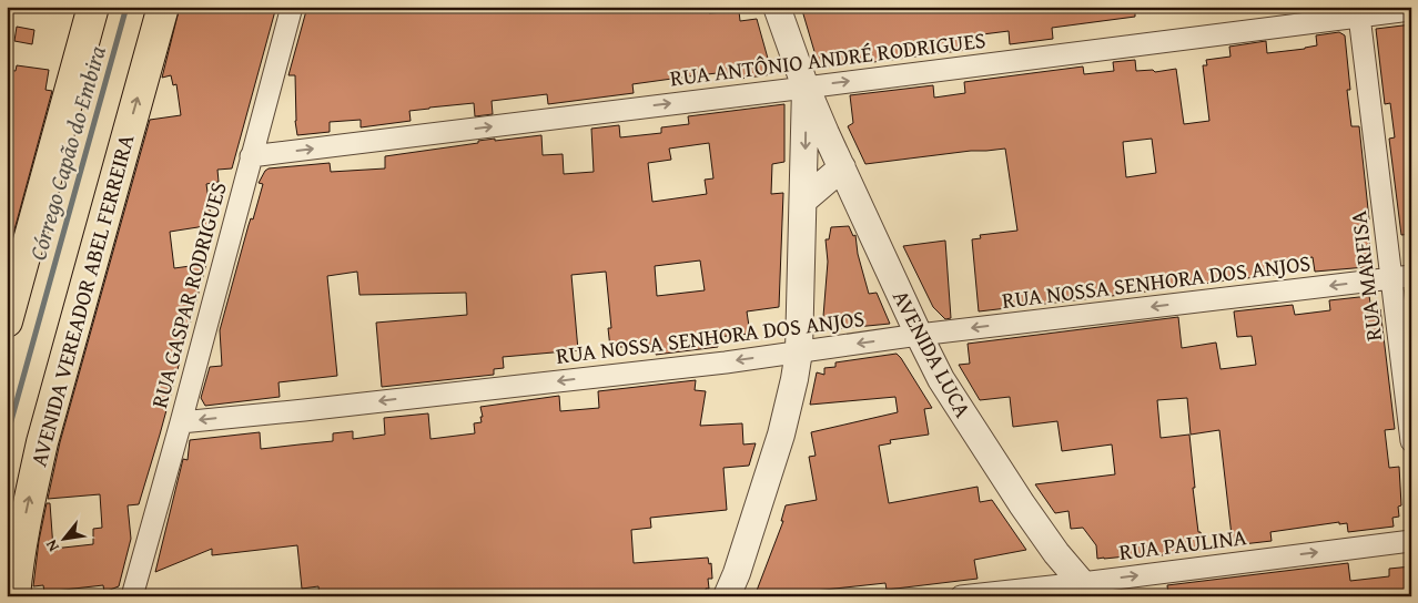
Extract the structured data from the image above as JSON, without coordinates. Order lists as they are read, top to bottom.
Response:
{
  "streets": {
    "main road": ["AVENIDA VEREADOR ABEL FERREIRA"],
    "street": [
      "RUA ANTÔNIO ANDRÉ RODRIGUES",
      "RUA MARFISA",
      "RUA NOSSA SENHORA DOS ANJOS",
      "RUA GASPAR RODRIGUES",
      "AVENIDA LUCA",
      "RUA PAULINA"
    ]
  },
  "crossings": [
    ["RUA ANTÔNIO ANDRÉ RODRIGUES", "RUA MARFISA"],
    ["RUA ANTÔNIO ANDRÉ RODRIGUES", "RUA GASPAR RODRIGUES"],
    ["RUA ANTÔNIO ANDRÉ RODRIGUES", "AVENIDA LUCA"],
    ["RUA MARFISA", "RUA NOSSA SENHORA DOS ANJOS"],
    ["RUA NOSSA SENHORA DOS ANJOS", "RUA GASPAR RODRIGUES"],
    ["RUA NOSSA SENHORA DOS ANJOS", "AVENIDA LUCA"],
    ["AVENIDA LUCA", "RUA PAULINA"]
  ],
  "one_way": ["RUA ANTÔNIO ANDRÉ RODRIGUES", "RUA NOSSA SENHORA DOS ANJOS", "RUA PAULINA"],
  "water": ["Córrego Capão do Embira"],
  "north": "bottom left"
}
